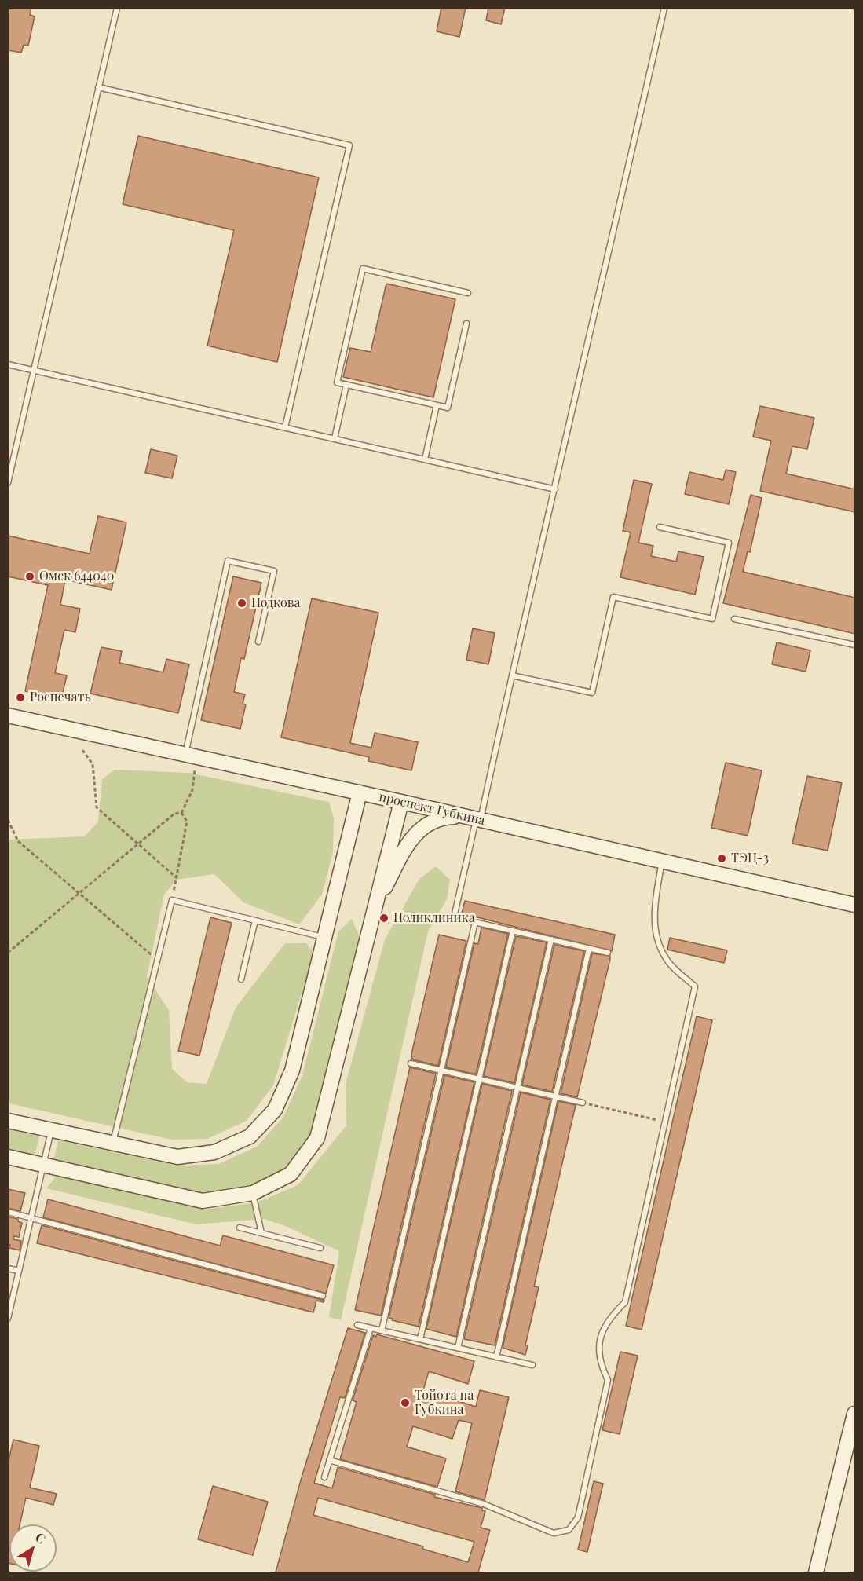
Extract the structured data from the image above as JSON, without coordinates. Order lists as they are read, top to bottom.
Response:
{
  "streets": {
    "main road": ["проспект Губкина"]
  },
  "places": [
    "Омск 644040",
    "Подкова",
    "Роспечать",
    "ТЭЦ-3",
    "Поликлиника",
    "Тойота на Губкина"
  ],
  "north": "top right"
}
